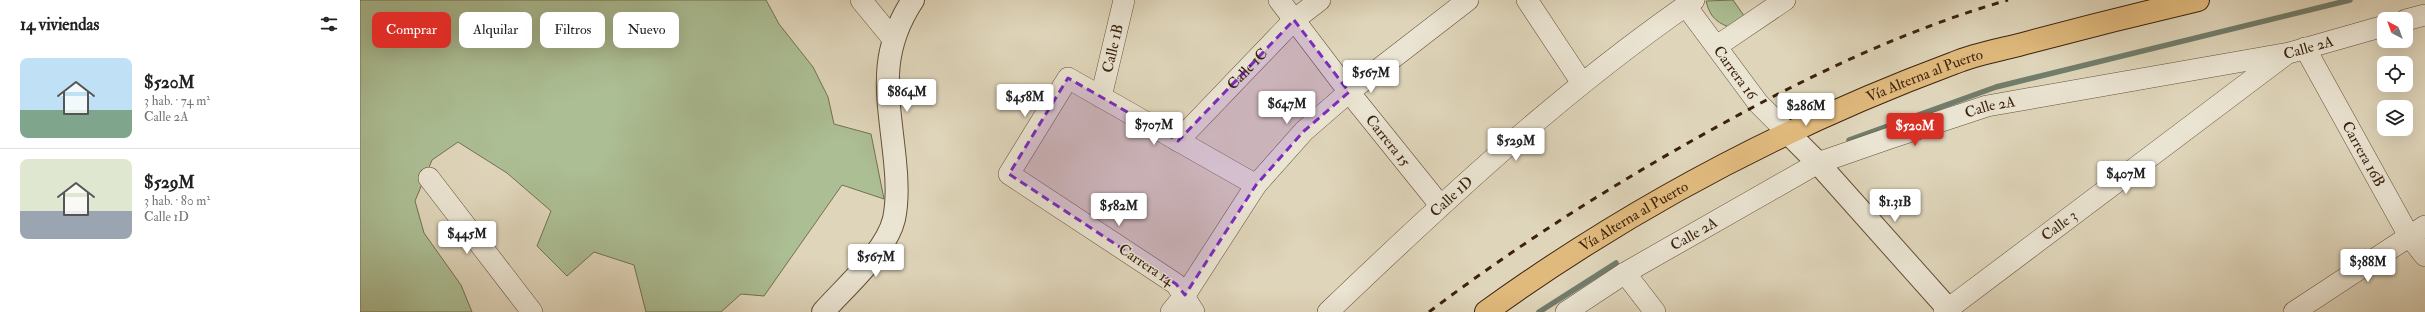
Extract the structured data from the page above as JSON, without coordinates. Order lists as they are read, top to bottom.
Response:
{
  "streets": {
    "main road": ["Vía Alterna al Puerto"],
    "street": [
      "Calle 2A",
      "Calle 1B",
      "Calle 1C",
      "Carrera 16",
      "Carrera 15",
      "Carrera 16B",
      "Calle 1D",
      "Calle 3",
      "Carrera 14"
    ]
  },
  "crossings": [
    ["Calle 2A", "Carrera 16"],
    ["Calle 2A", "Vía Alterna al Puerto"],
    ["Calle 2A", "Carrera 16B"],
    ["Calle 2A", "Calle 3"],
    ["Calle 1B", "Carrera 14"],
    ["Calle 1C", "Carrera 15"],
    ["Carrera 16", "Vía Alterna al Puerto"],
    ["Carrera 16", "Calle 1D"],
    ["Carrera 16", "Calle 3"],
    ["Carrera 15", "Calle 1D"],
    ["Carrera 16B", "Calle 3"]
  ],
  "north": "top left",
  "page": {
    "heading": "14 viviendas",
    "chip": [
      "Comprar",
      "Alquilar",
      "Filtros",
      "Nuevo"
    ],
    "list": [
      {
        "name": "$520M",
        "note": "3 hab. · 74 m² · Calle 2A"
      },
      {
        "name": "$529M",
        "note": "3 hab. · 80 m² · Calle 1D"
      }
    ],
    "price": [
      "$567M",
      "$864M",
      "$458M",
      "$647M",
      "$286M",
      "$707M",
      "$520M",
      "$529M",
      "$407M",
      "$1.31B",
      "$582M",
      "$445M",
      "$567M",
      "$388M"
    ]
  }
}
